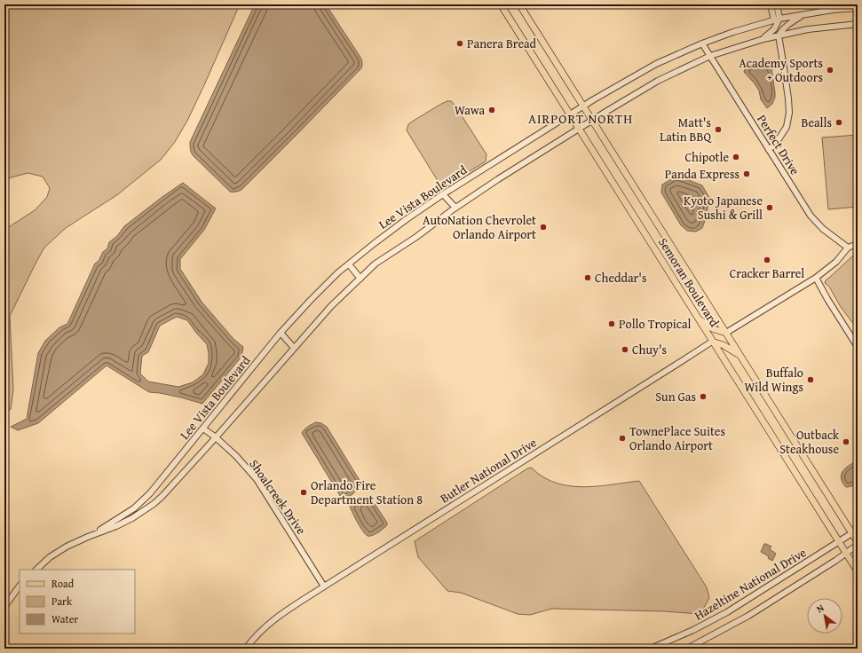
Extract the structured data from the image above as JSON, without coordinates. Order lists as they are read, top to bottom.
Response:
{
  "streets": {
    "main road": ["Semoran Boulevard"],
    "street": [
      "Perfect Drive",
      "Lee Vista Boulevard",
      "Butler National Drive",
      "Shoalcreek Drive",
      "Hazeltine National Drive"
    ]
  },
  "crossings": [
    ["Perfect Drive", "Lee Vista Boulevard"],
    ["Lee Vista Boulevard", "Semoran Boulevard"],
    ["Lee Vista Boulevard", "Shoalcreek Drive"],
    ["Semoran Boulevard", "Butler National Drive"],
    ["Semoran Boulevard", "Hazeltine National Drive"],
    ["Butler National Drive", "Shoalcreek Drive"]
  ],
  "districts": ["AIRPORT NORTH"],
  "places": [
    "Panera Bread",
    "Academy Sports + Outdoors",
    "Wawa",
    "Bealls",
    "Matt's Latin BBQ",
    "Chipotle",
    "Panda Express",
    "Kyoto Japanese Sushi & Grill",
    "AutoNation Chevrolet Orlando Airport",
    "Cracker Barrel",
    "Cheddar's",
    "Pollo Tropical",
    "Chuy's",
    "Buffalo Wild Wings",
    "Sun Gas",
    "TownePlace Suites Orlando Airport",
    "Outback Steakhouse",
    "Orlando Fire Department Station 8"
  ],
  "legend": ["Road", "Park", "Water"],
  "north": "top left"
}
